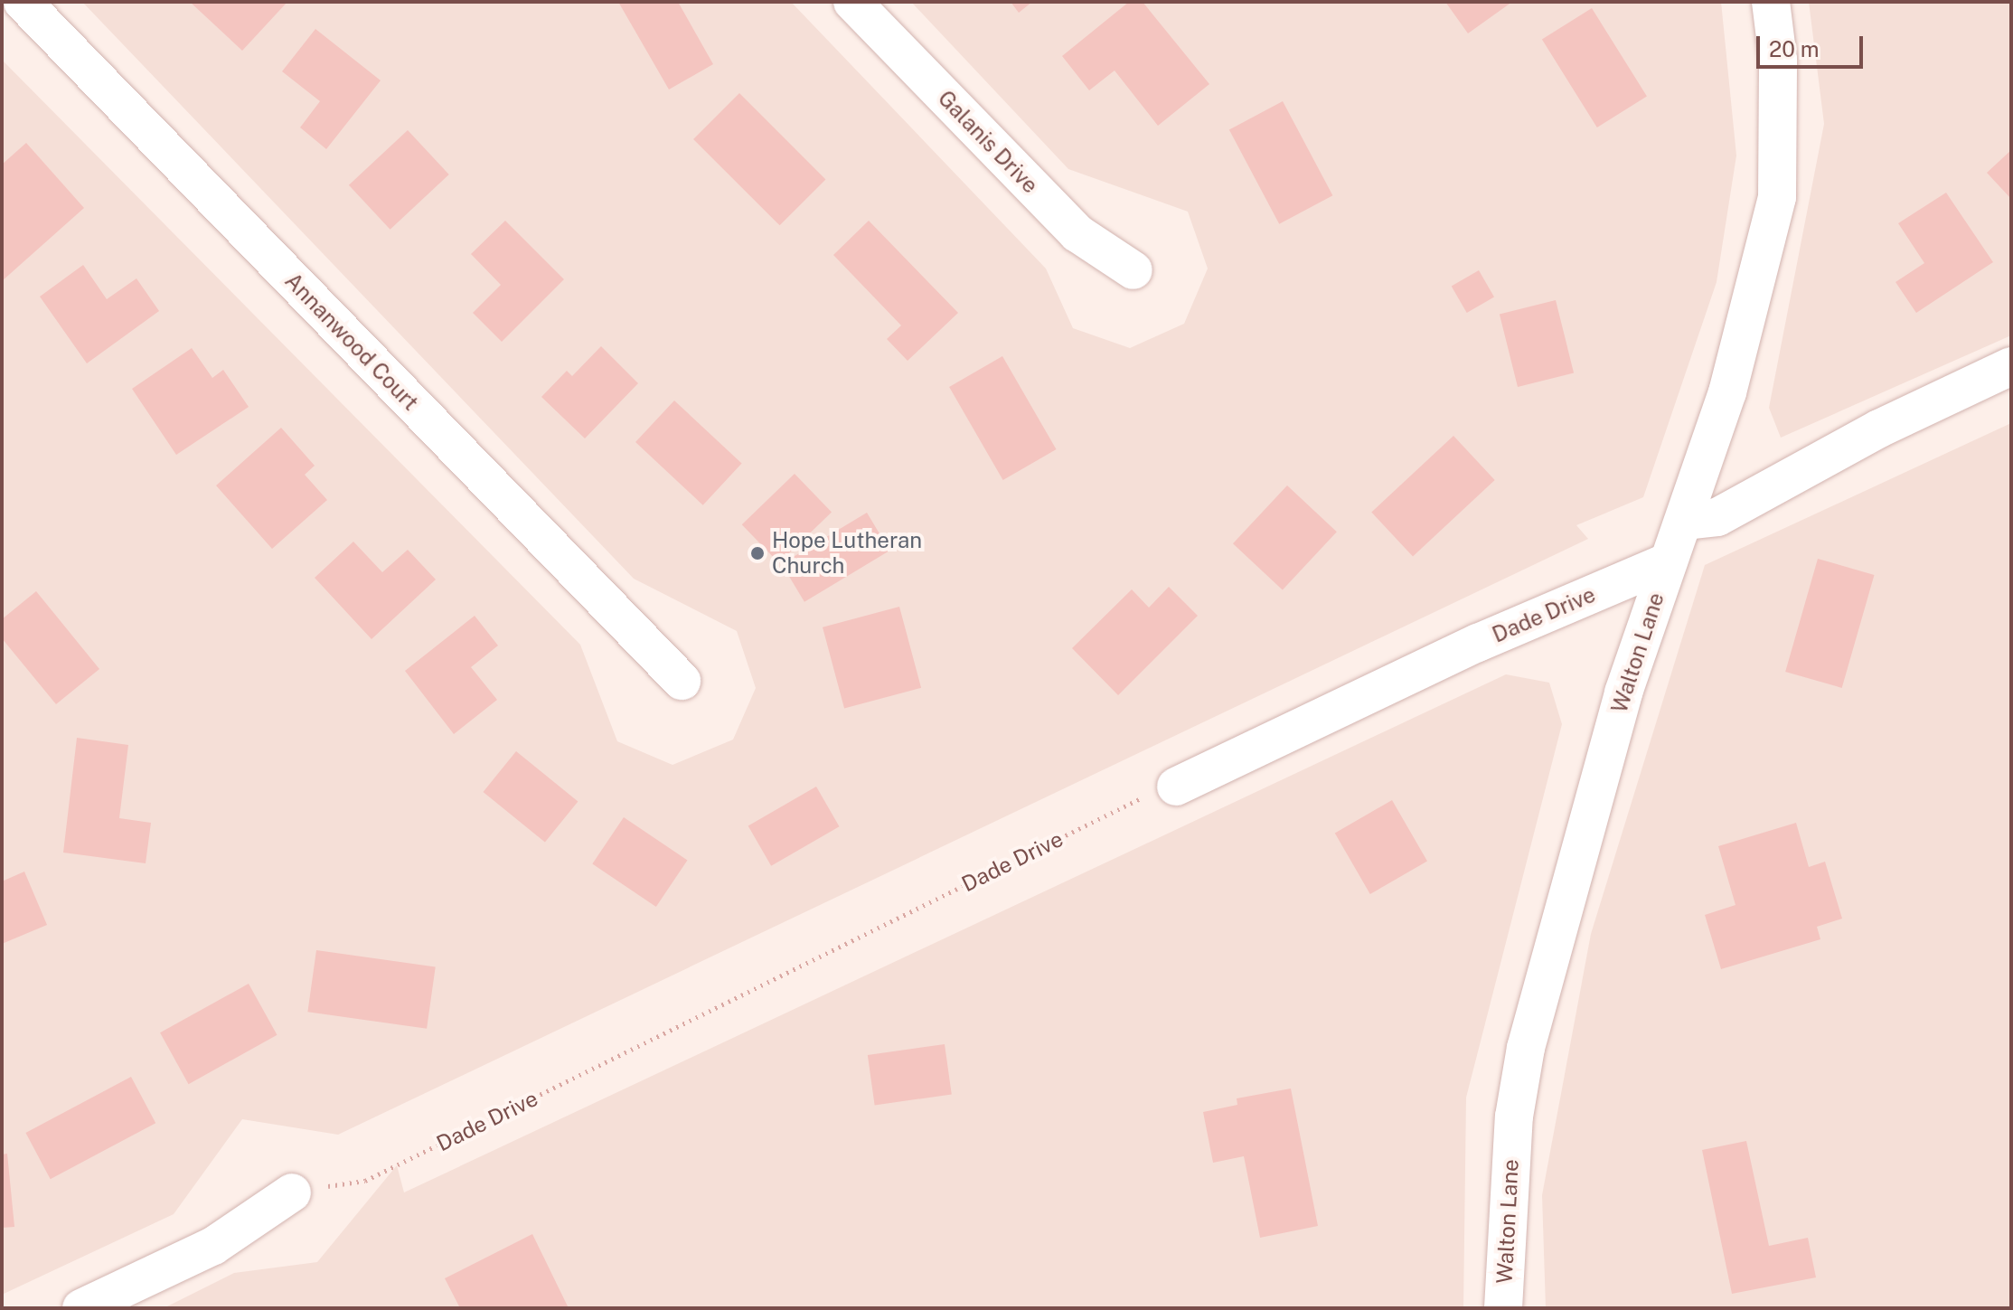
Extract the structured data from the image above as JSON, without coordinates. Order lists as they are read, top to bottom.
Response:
{
  "streets": {
    "street": [
      "Galanis Drive",
      "Annanwood Court",
      "Dade Drive",
      "Walton Lane"
    ]
  },
  "crossings": [
    ["Dade Drive", "Walton Lane"]
  ],
  "places": ["Hope Lutheran Church"],
  "scale_bar": "20 m"
}
